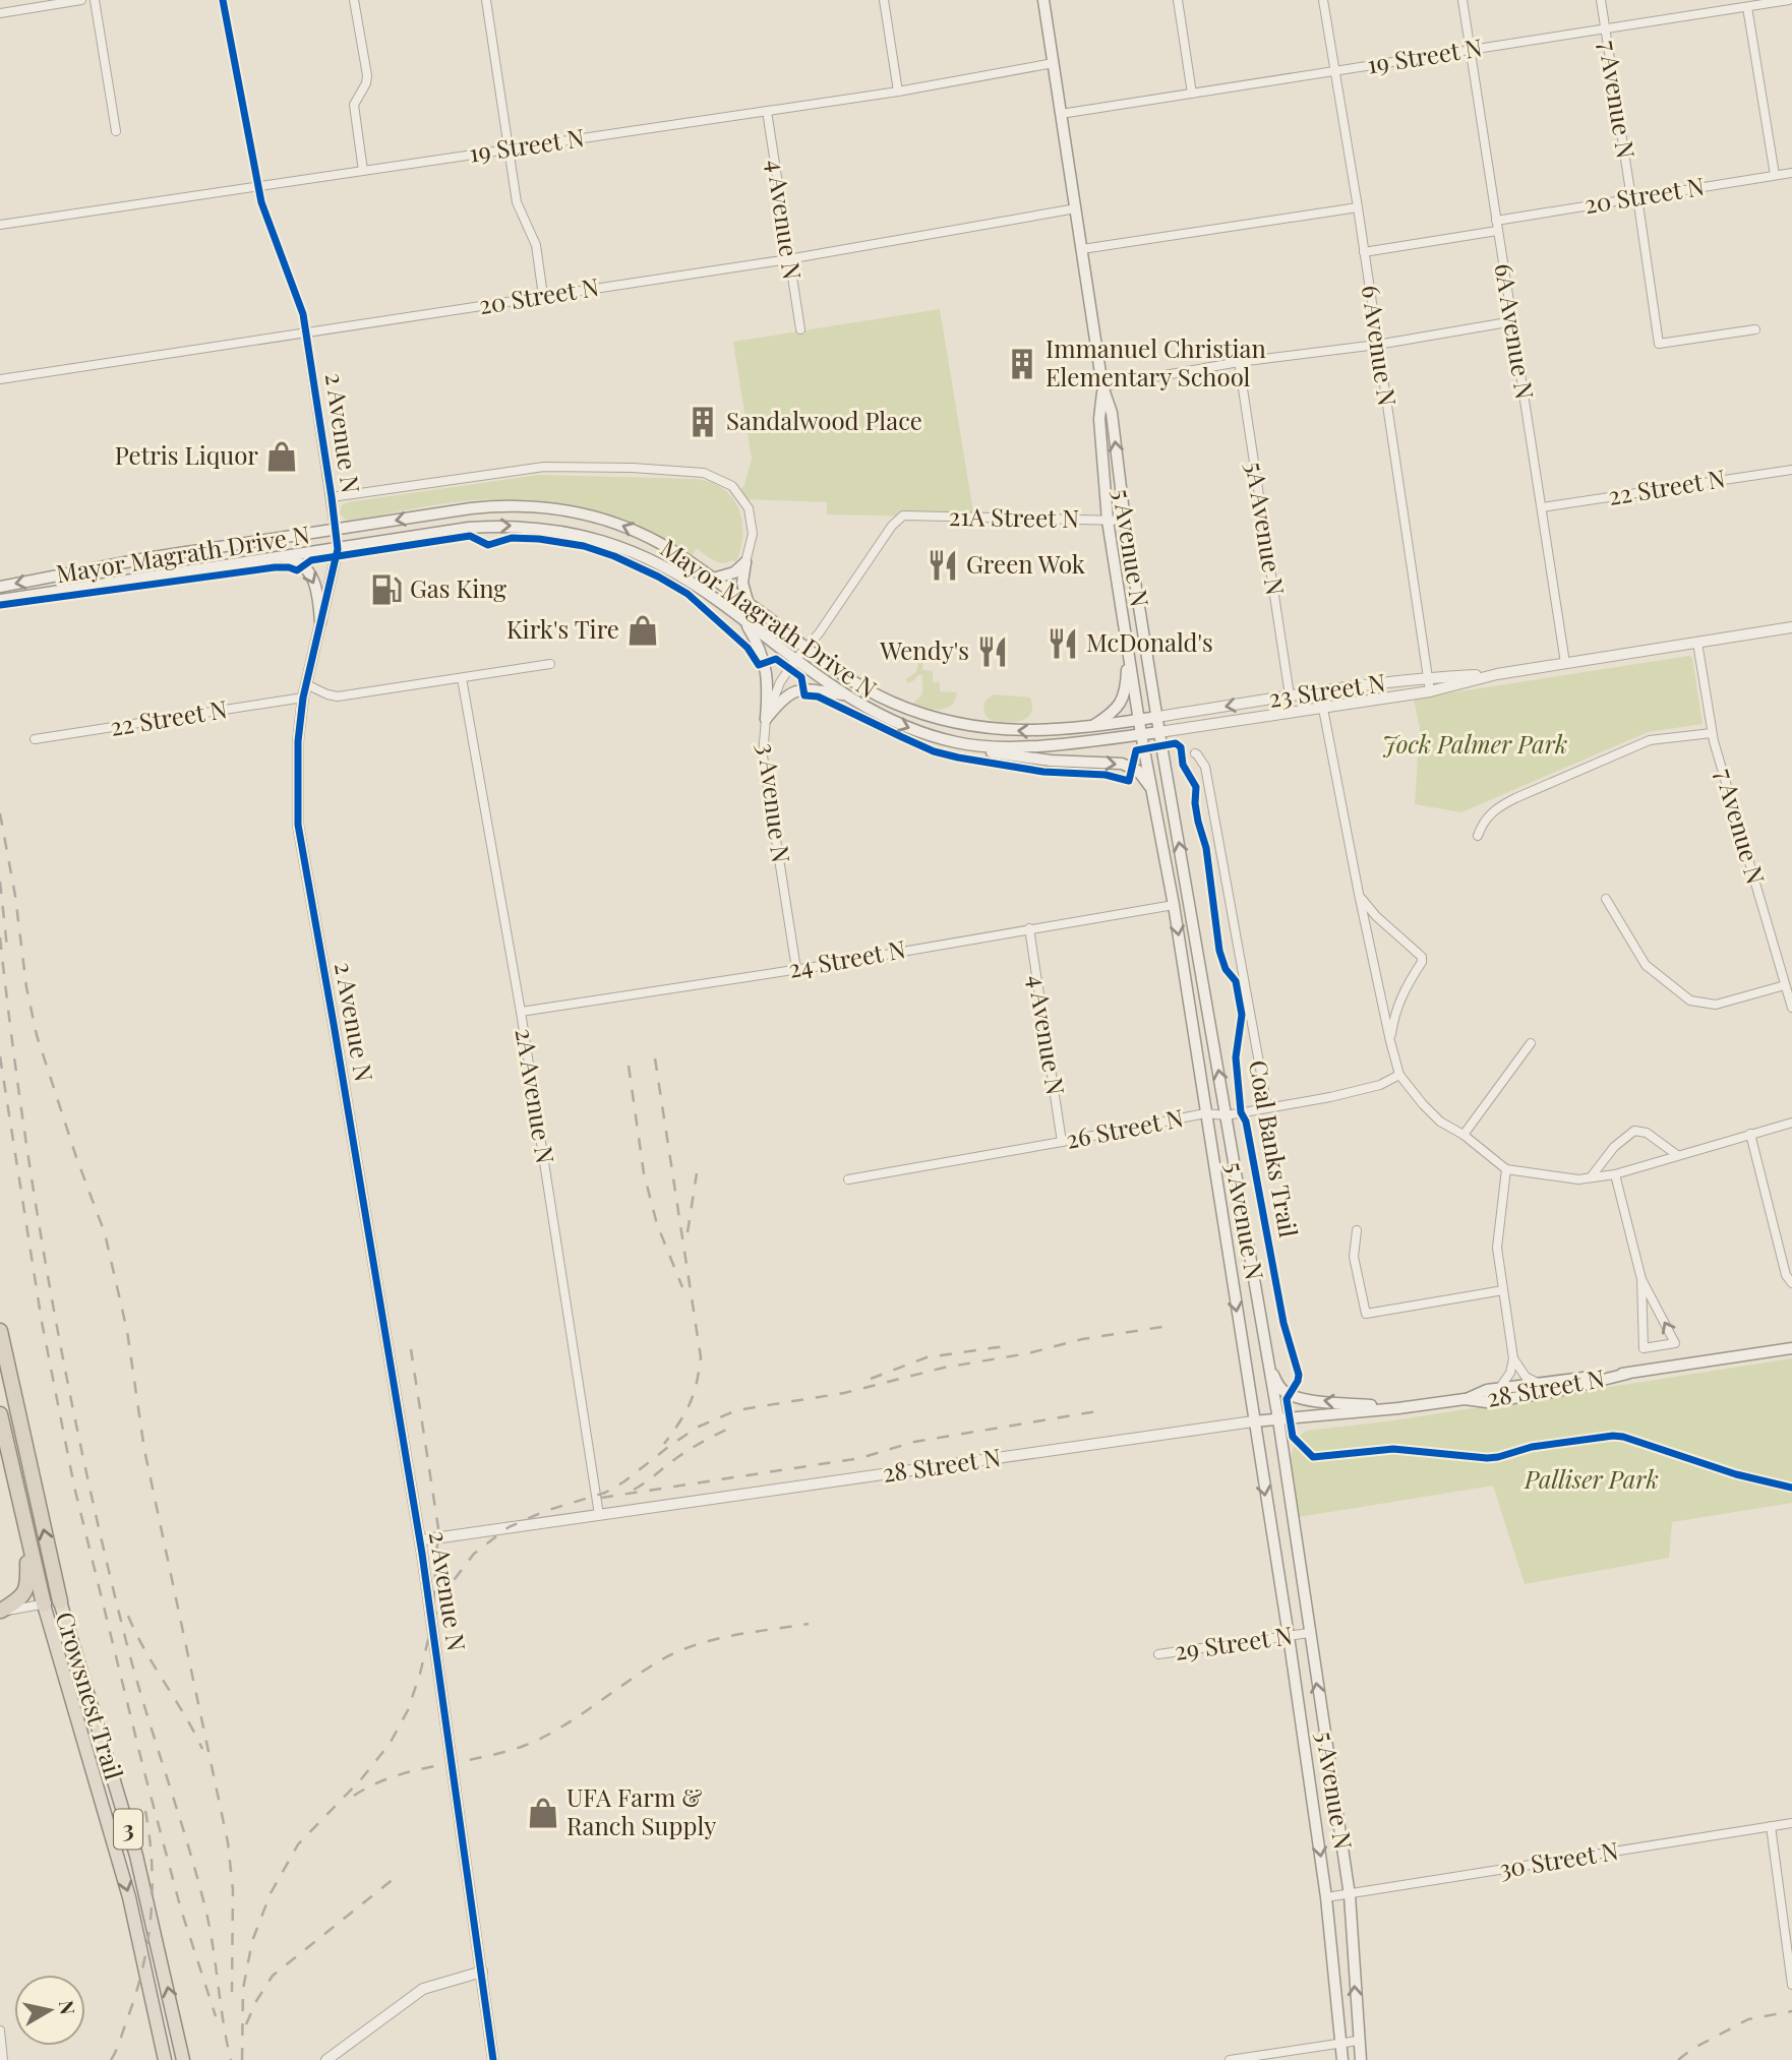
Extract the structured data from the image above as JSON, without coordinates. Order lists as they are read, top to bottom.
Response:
{
  "streets": {
    "highway": ["Crowsnest Trail", "3"],
    "main road": ["5 Avenue N", "Mayor Magrath Drive N", "28 Street N"],
    "street": [
      "19 Street N",
      "7 Avenue N",
      "20 Street N",
      "4 Avenue N",
      "6A Avenue N",
      "6 Avenue N",
      "2 Avenue N",
      "22 Street N",
      "21A Street N",
      "5A Avenue N",
      "23 Street N",
      "3 Avenue N",
      "24 Street N",
      "2A Avenue N",
      "26 Street N",
      "29 Street N",
      "30 Street N"
    ],
    "cycle path": ["Coal Banks Trail"]
  },
  "crossings": [
    ["19 Street N", "7 Avenue N"],
    ["19 Street N", "4 Avenue N"],
    ["19 Street N", "6A Avenue N"],
    ["19 Street N", "6 Avenue N"],
    ["19 Street N", "2 Avenue N"],
    ["19 Street N", "5 Avenue N"],
    ["7 Avenue N", "20 Street N"],
    ["7 Avenue N", "23 Street N"],
    ["20 Street N", "4 Avenue N"],
    ["20 Street N", "6A Avenue N"],
    ["20 Street N", "6 Avenue N"],
    ["20 Street N", "2 Avenue N"],
    ["20 Street N", "5 Avenue N"],
    ["4 Avenue N", "24 Street N"],
    ["4 Avenue N", "26 Street N"],
    ["6A Avenue N", "22 Street N"],
    ["6A Avenue N", "23 Street N"],
    ["6 Avenue N", "23 Street N"],
    ["2 Avenue N", "22 Street N"],
    ["2 Avenue N", "Mayor Magrath Drive N"],
    ["2 Avenue N", "28 Street N"],
    ["21A Street N", "5 Avenue N"],
    ["21A Street N", "3 Avenue N"],
    ["5A Avenue N", "23 Street N"],
    ["5 Avenue N", "Mayor Magrath Drive N"],
    ["5 Avenue N", "23 Street N"],
    ["5 Avenue N", "24 Street N"],
    ["5 Avenue N", "26 Street N"],
    ["5 Avenue N", "28 Street N"],
    ["5 Avenue N", "29 Street N"],
    ["5 Avenue N", "30 Street N"],
    ["Mayor Magrath Drive N", "23 Street N"],
    ["Mayor Magrath Drive N", "3 Avenue N"],
    ["3 Avenue N", "24 Street N"],
    ["24 Street N", "2A Avenue N"],
    ["2A Avenue N", "28 Street N"]
  ],
  "parks": ["Jock Palmer Park", "Palliser Park"],
  "places": {
    "building": ["Immanuel Christian Elementary School", "Sandalwood Place"],
    "shop": ["Petris Liquor", "Kirk's Tire", "UFA Farm & Ranch Supply"],
    "restaurant": ["Green Wok", "McDonald's", "Wendy's"],
    "fuel station": ["Gas King"]
  },
  "north": "right"
}
